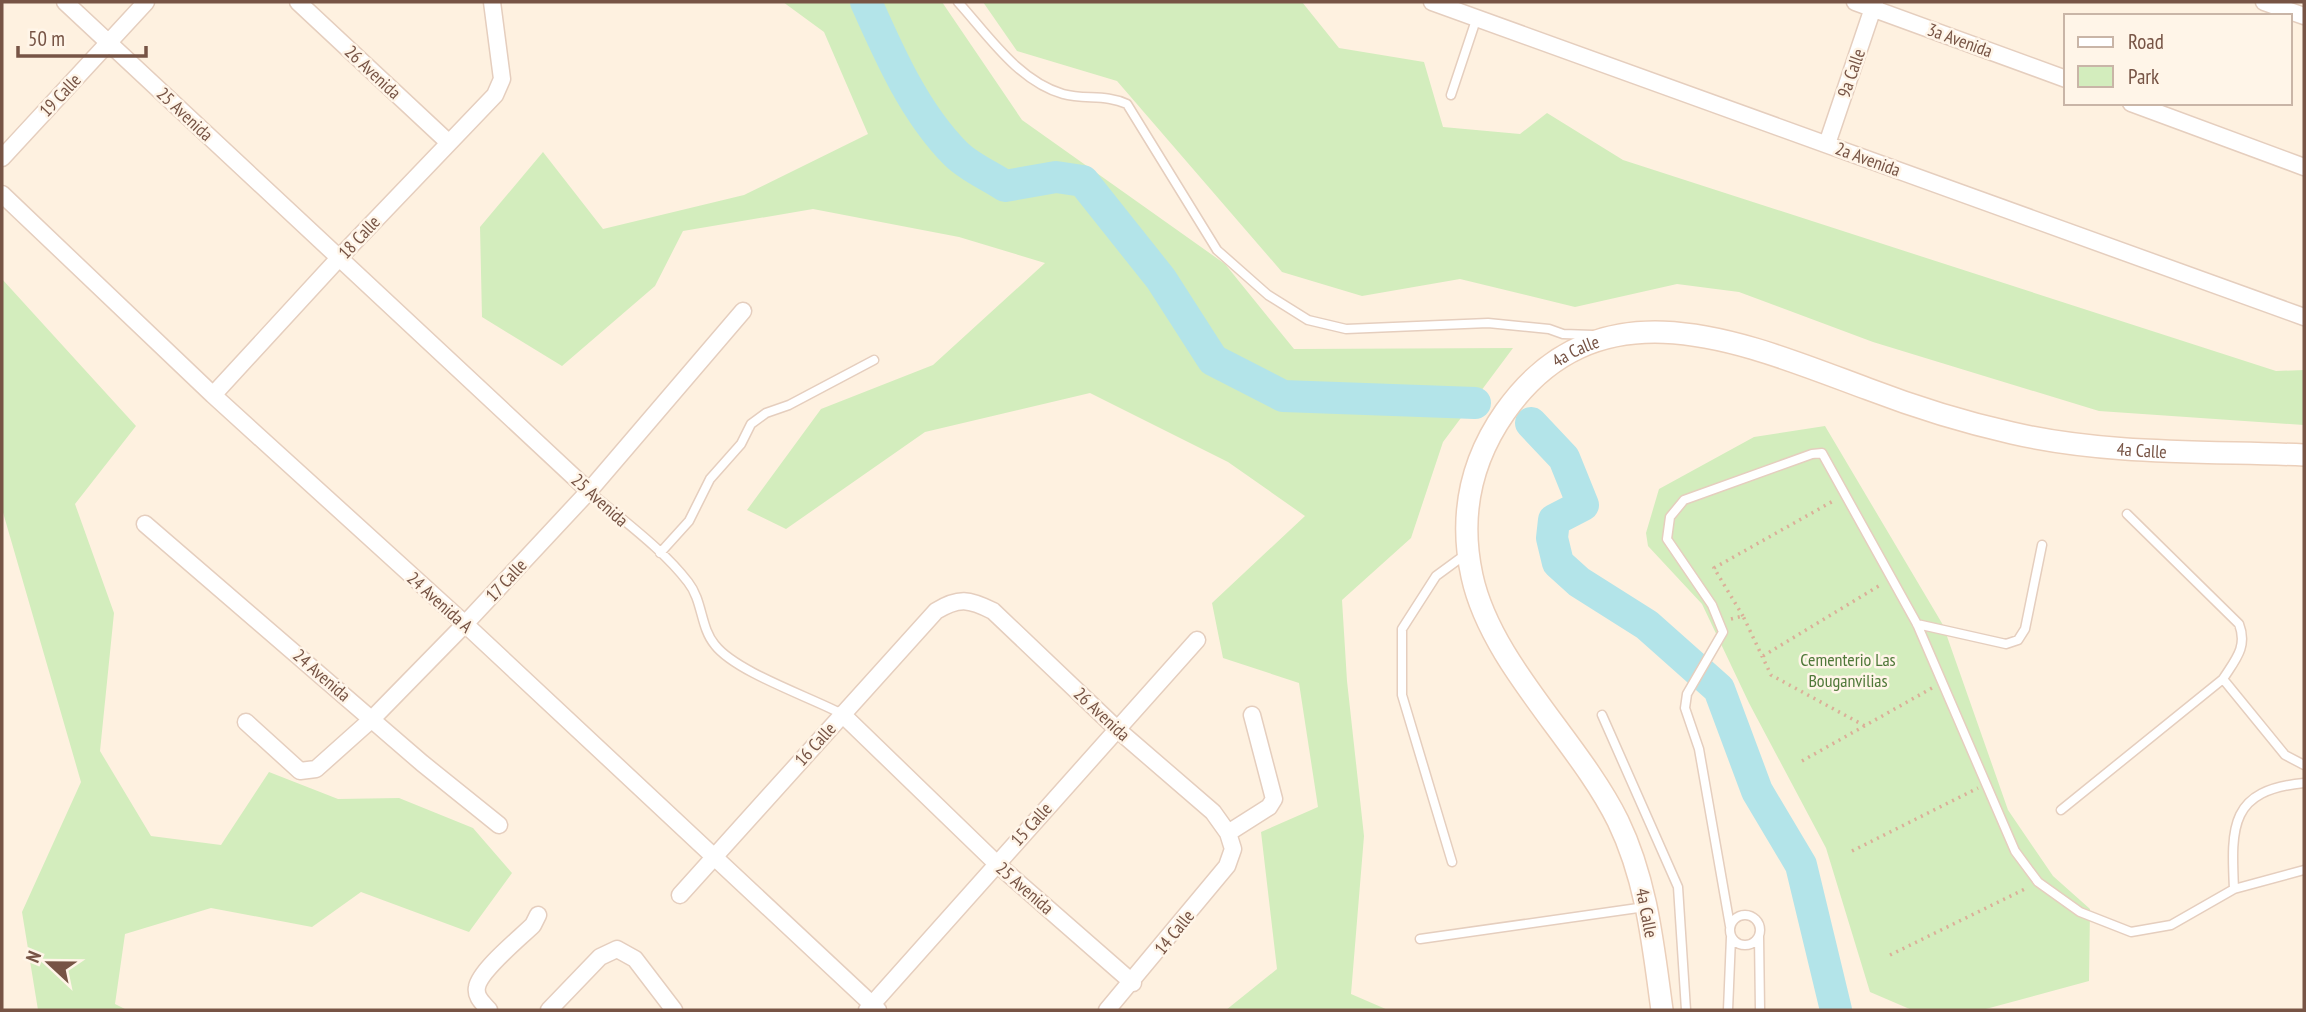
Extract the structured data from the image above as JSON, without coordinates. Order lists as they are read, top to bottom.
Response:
{
  "streets": {
    "main road": ["4a Calle"],
    "street": [
      "3a Avenida",
      "26 Avenida",
      "9a Calle",
      "19 Calle",
      "25 Avenida",
      "2a Avenida",
      "18 Calle",
      "17 Calle",
      "24 Avenida A",
      "24 Avenida",
      "16 Calle",
      "15 Calle",
      "14 Calle"
    ]
  },
  "crossings": [
    ["3a Avenida", "9a Calle"],
    ["26 Avenida", "18 Calle"],
    ["26 Avenida", "16 Calle"],
    ["26 Avenida", "15 Calle"],
    ["26 Avenida", "14 Calle"],
    ["9a Calle", "2a Avenida"],
    ["19 Calle", "25 Avenida"],
    ["25 Avenida", "18 Calle"],
    ["25 Avenida", "17 Calle"],
    ["25 Avenida", "16 Calle"],
    ["25 Avenida", "15 Calle"],
    ["25 Avenida", "14 Calle"],
    ["18 Calle", "24 Avenida A"],
    ["17 Calle", "24 Avenida A"],
    ["17 Calle", "24 Avenida"],
    ["24 Avenida A", "16 Calle"],
    ["24 Avenida A", "15 Calle"]
  ],
  "parks": ["Cementerio Las Bouganvilias"],
  "legend": ["Road", "Park"],
  "scale_bar": "50 m",
  "north": "left"
}
